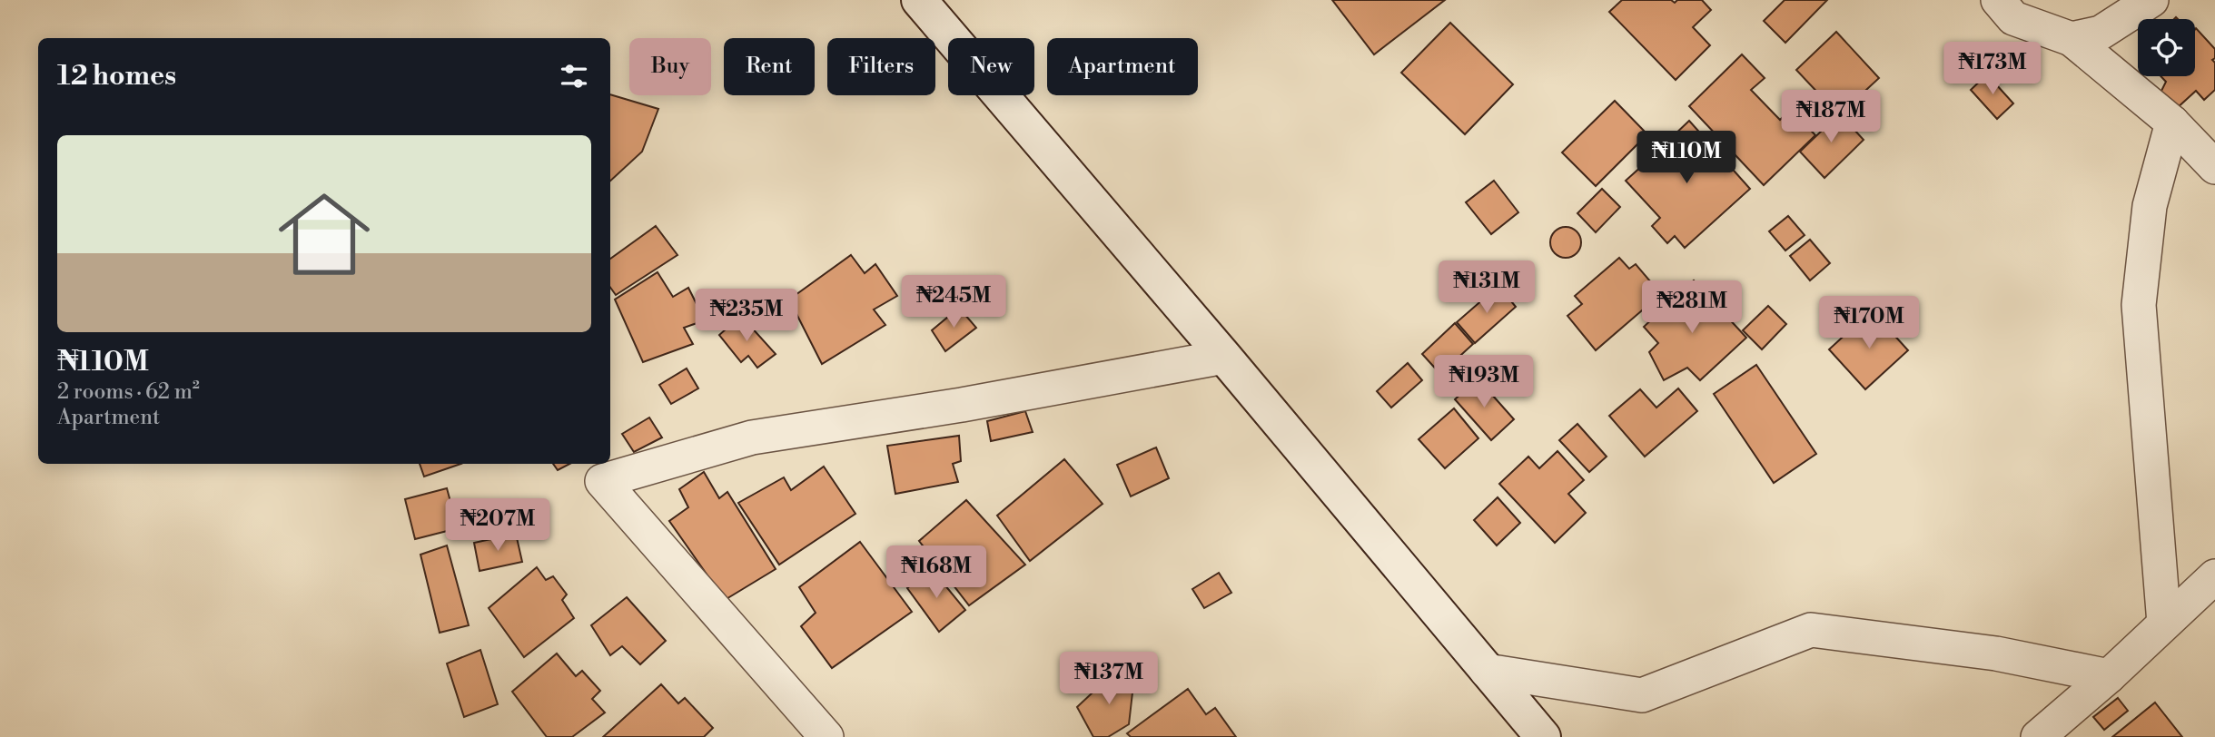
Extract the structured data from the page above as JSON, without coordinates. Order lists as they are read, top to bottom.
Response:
{
  "page": {
    "chip": [
      "Buy",
      "Rent",
      "Filters",
      "New",
      "Apartment"
    ],
    "heading": "12 homes",
    "price": [
      "₦173M",
      "₦187M",
      "₦110M",
      "₦131M",
      "₦245M",
      "₦281M",
      "₦235M",
      "₦170M",
      "₦193M",
      "₦207M",
      "₦168M",
      "₦137M"
    ],
    "list": [
      {
        "name": "₦110M",
        "note": "2 rooms · 62 m² · Apartment"
      }
    ]
  }
}
